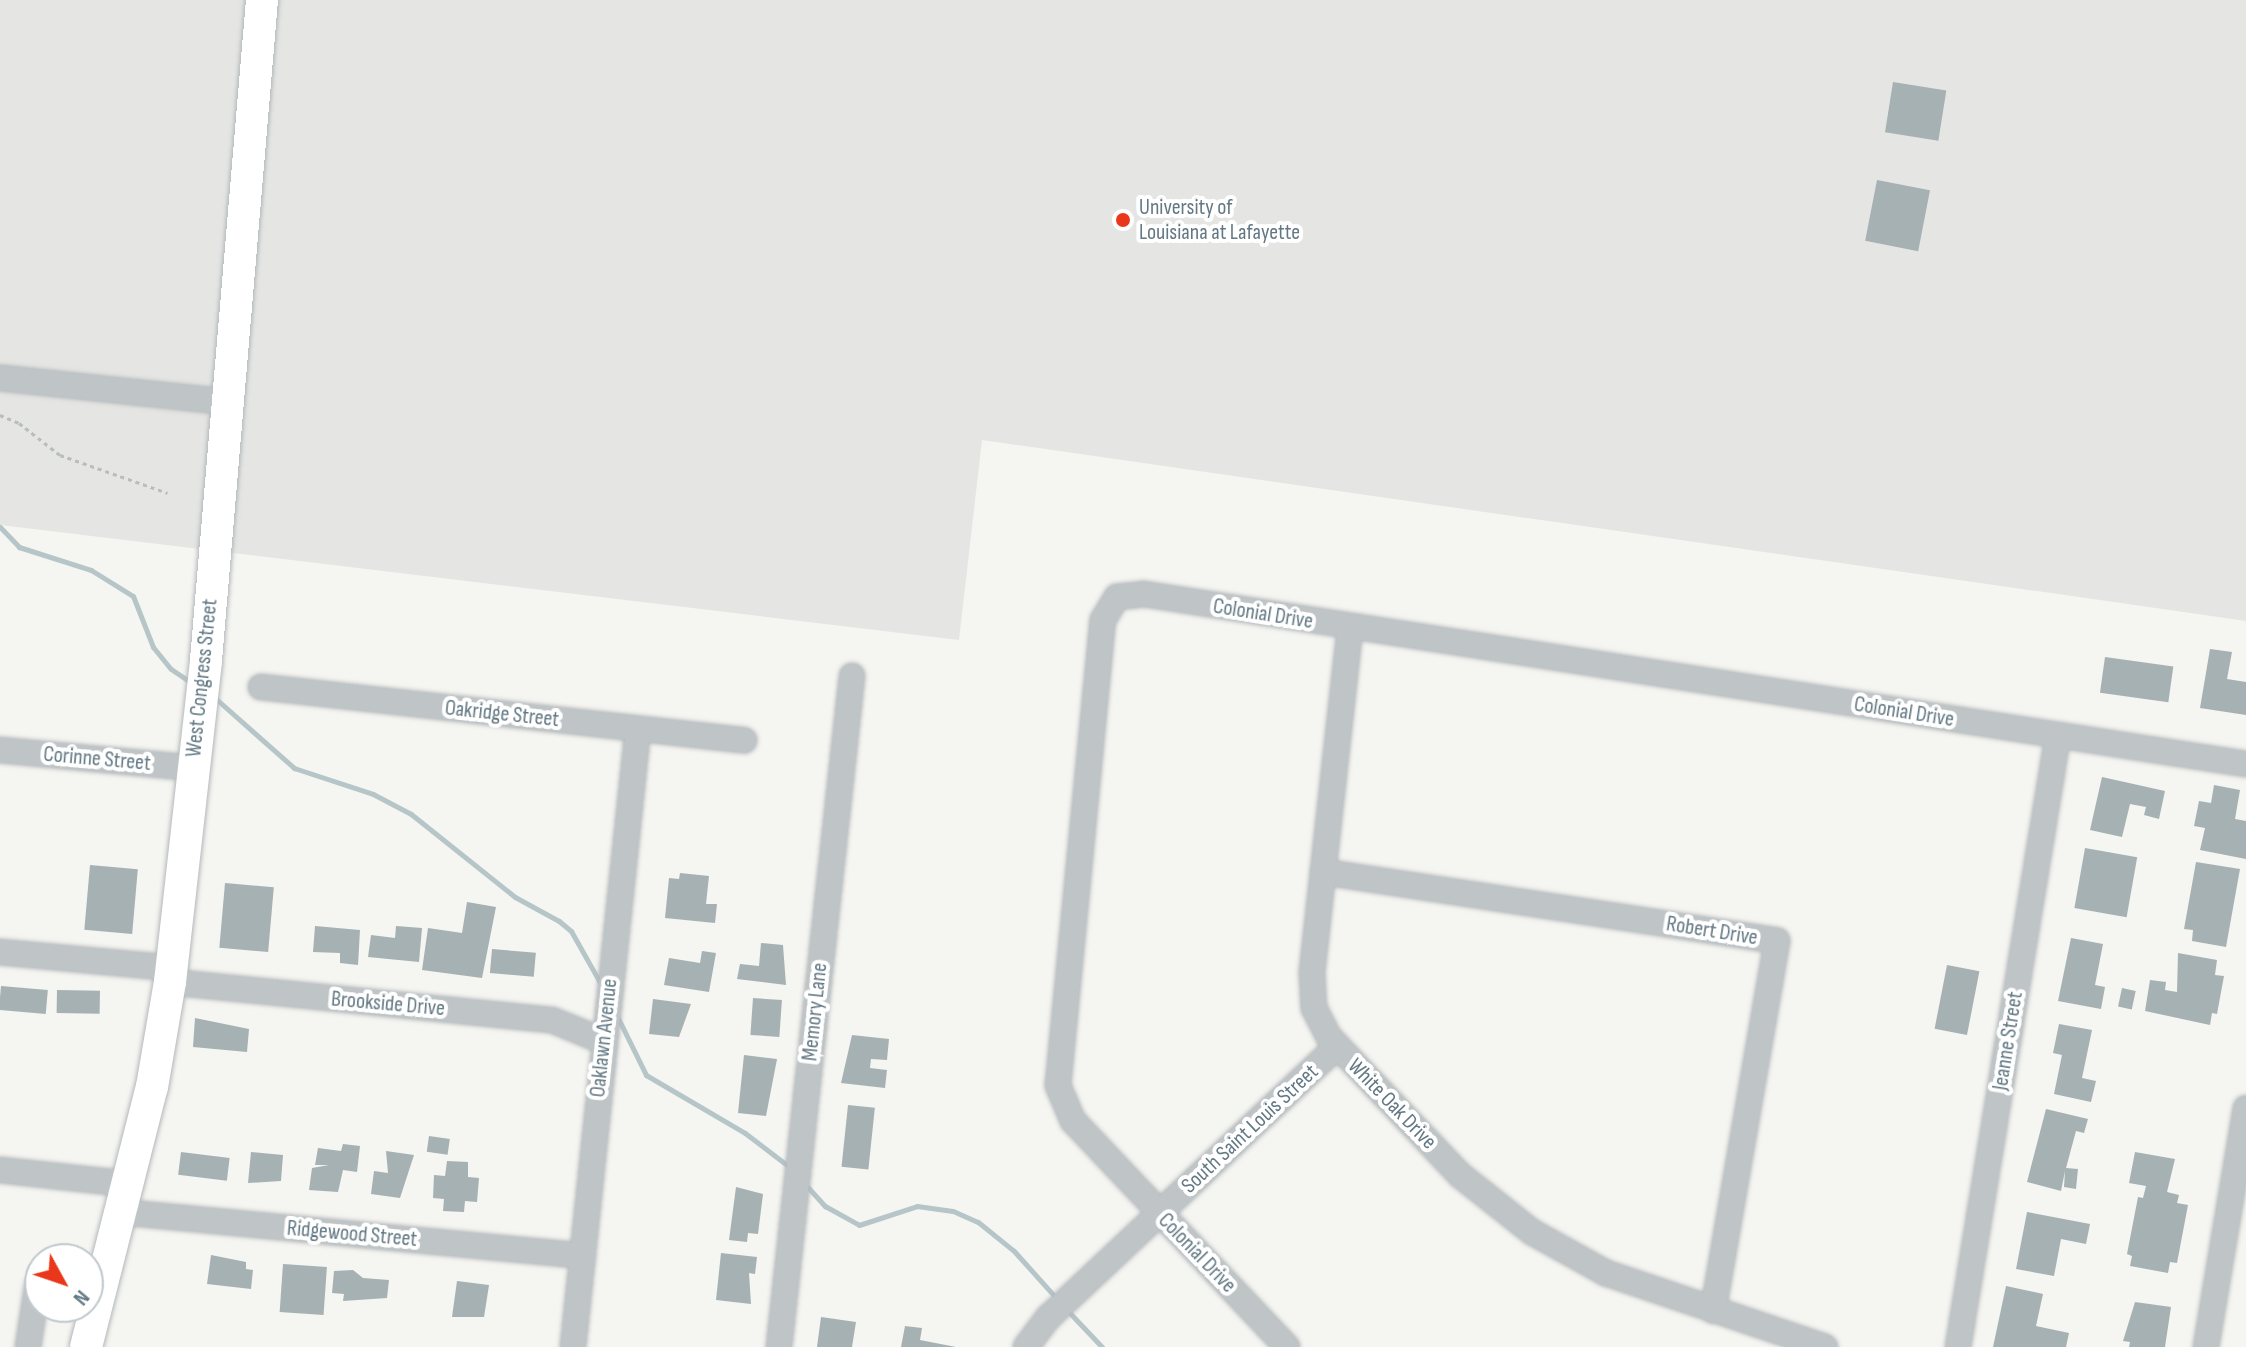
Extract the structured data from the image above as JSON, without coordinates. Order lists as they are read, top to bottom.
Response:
{
  "streets": {
    "main road": ["West Congress Street"],
    "street": [
      "Colonial Drive",
      "Oakridge Street",
      "Corinne Street",
      "Robert Drive",
      "Brookside Drive",
      "Memory Lane",
      "Oaklawn Avenue",
      "Jeanne Street",
      "White Oak Drive",
      "South Saint Louis Street",
      "Ridgewood Street"
    ]
  },
  "crossings": [
    ["Colonial Drive", "Jeanne Street"],
    ["Colonial Drive", "White Oak Drive"],
    ["Colonial Drive", "South Saint Louis Street"],
    ["West Congress Street", "Corinne Street"],
    ["West Congress Street", "Brookside Drive"],
    ["West Congress Street", "Ridgewood Street"],
    ["Oakridge Street", "Oaklawn Avenue"],
    ["Robert Drive", "White Oak Drive"],
    ["Brookside Drive", "Oaklawn Avenue"],
    ["Oaklawn Avenue", "Ridgewood Street"],
    ["White Oak Drive", "South Saint Louis Street"]
  ],
  "places": ["University of Louisiana at Lafayette"],
  "north": "bottom right"
}
